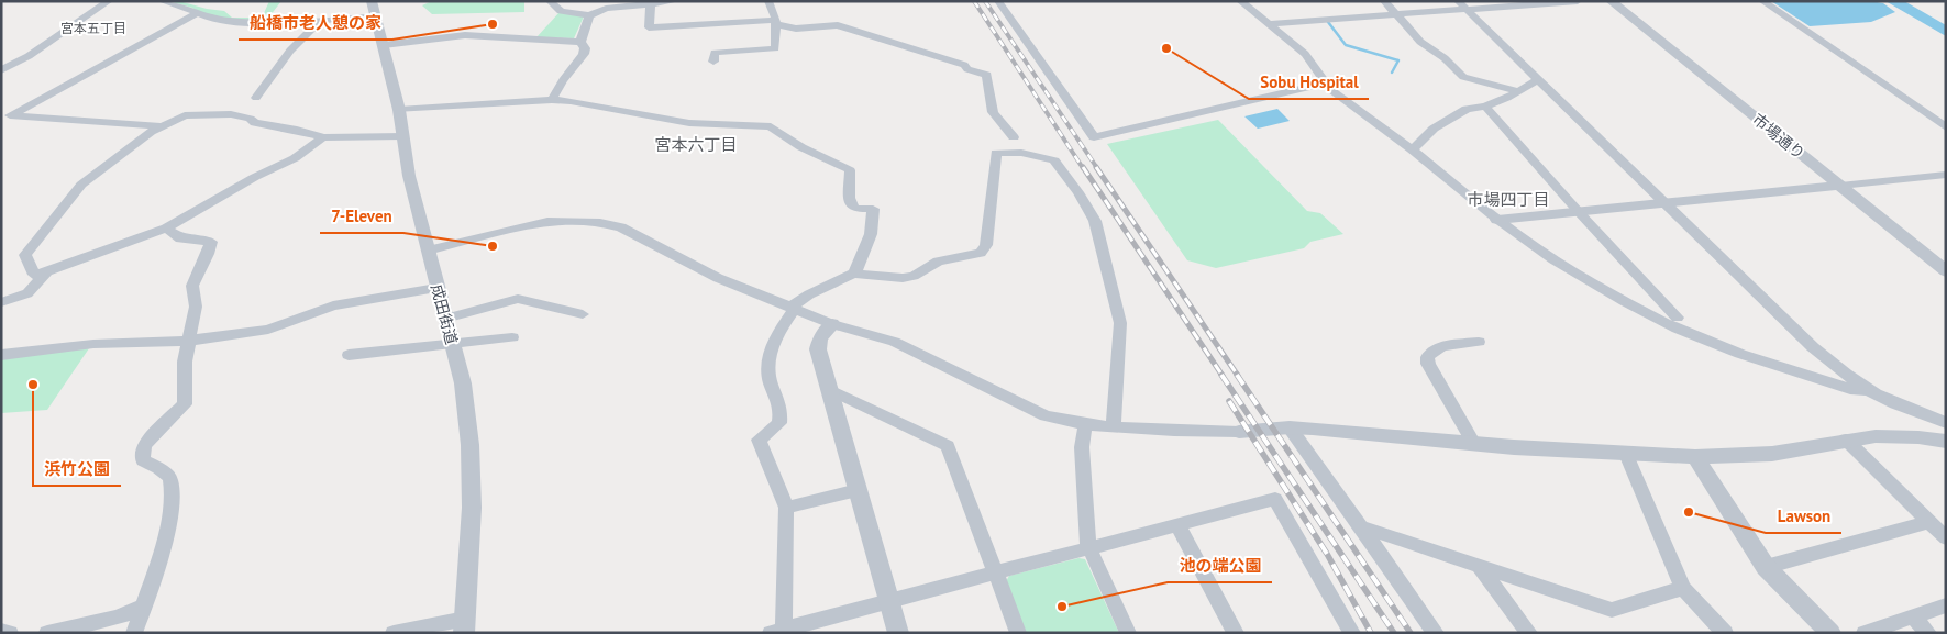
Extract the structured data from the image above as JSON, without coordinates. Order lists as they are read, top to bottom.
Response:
{
  "streets": {
    "street": ["市場通り", "成田街道"]
  },
  "districts": ["宮本五丁目", "宮本六丁目", "市場四丁目"],
  "places": [
    "船橋市老人憩の家",
    "Sobu Hospital",
    "7-Eleven",
    "浜竹公園",
    "Lawson",
    "池の端公園"
  ]
}
